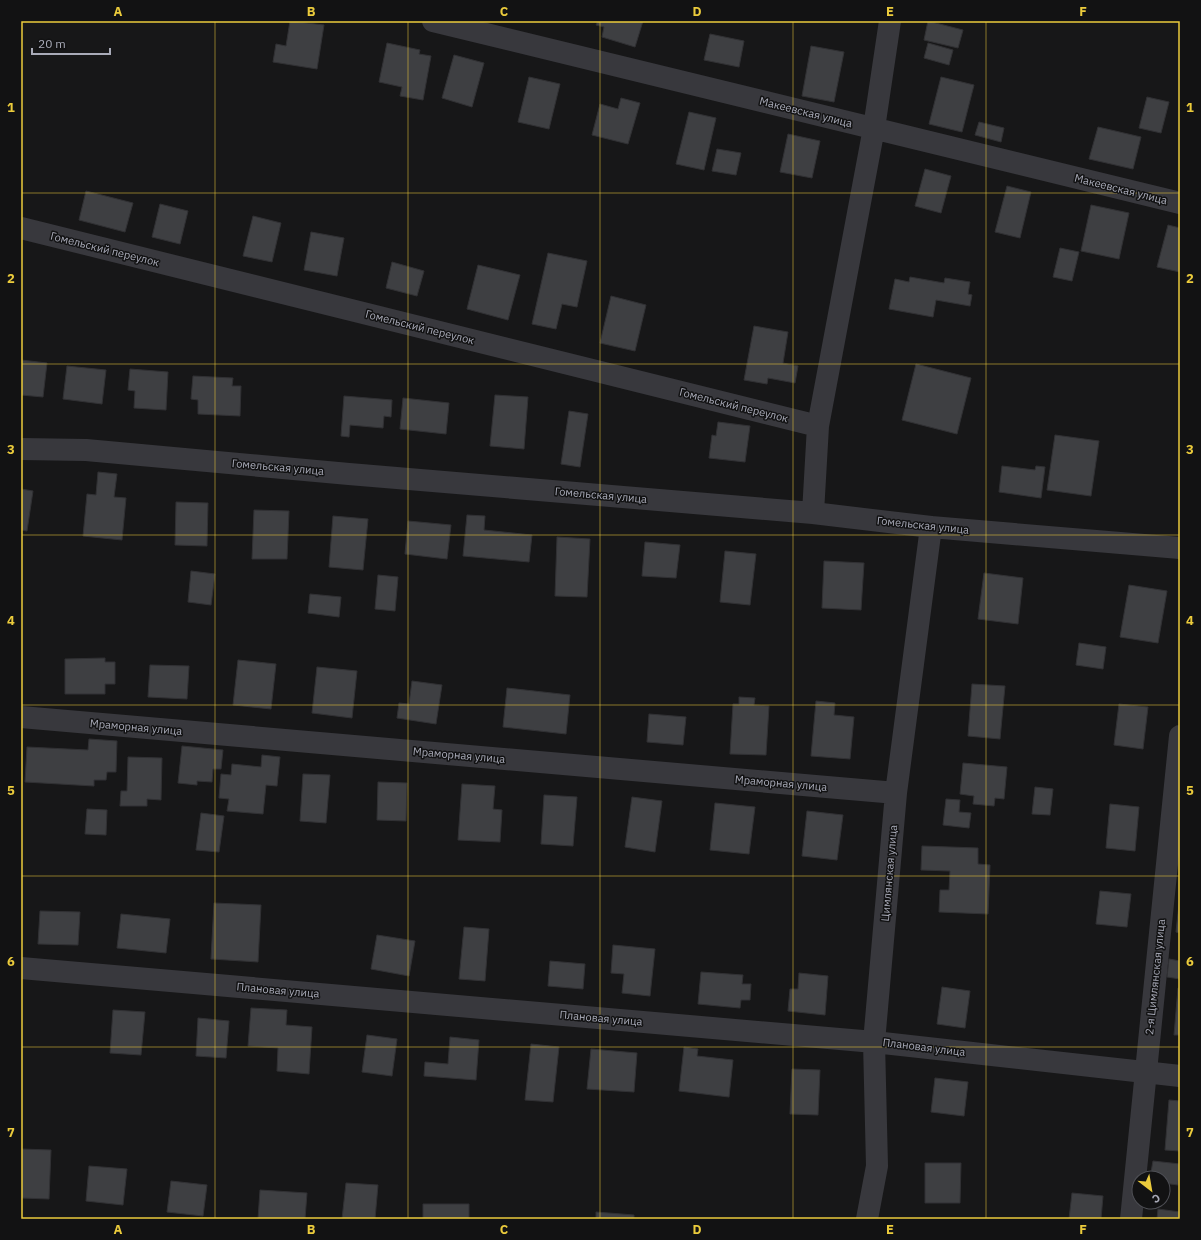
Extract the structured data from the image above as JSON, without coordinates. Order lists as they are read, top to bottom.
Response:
{
  "streets": {
    "street": [
      "Макеевская улица",
      "Гомельский переулок",
      "Гомельская улица",
      "Мраморная улица",
      "Цимлянская улица",
      "2-я Цимлянская улица",
      "Плановая улица"
    ]
  },
  "crossings": [
    ["Гомельская улица", "Цимлянская улица"],
    ["Мраморная улица", "Цимлянская улица"],
    ["Цимлянская улица", "Плановая улица"],
    ["2-я Цимлянская улица", "Плановая улица"]
  ],
  "scale_bar": "20 m",
  "north": "bottom right",
  "grid": {
    "columns": [
      "A",
      "B",
      "C",
      "D",
      "E",
      "F"
    ],
    "rows": [
      "1",
      "2",
      "3",
      "4",
      "5",
      "6",
      "7"
    ]
  }
}
